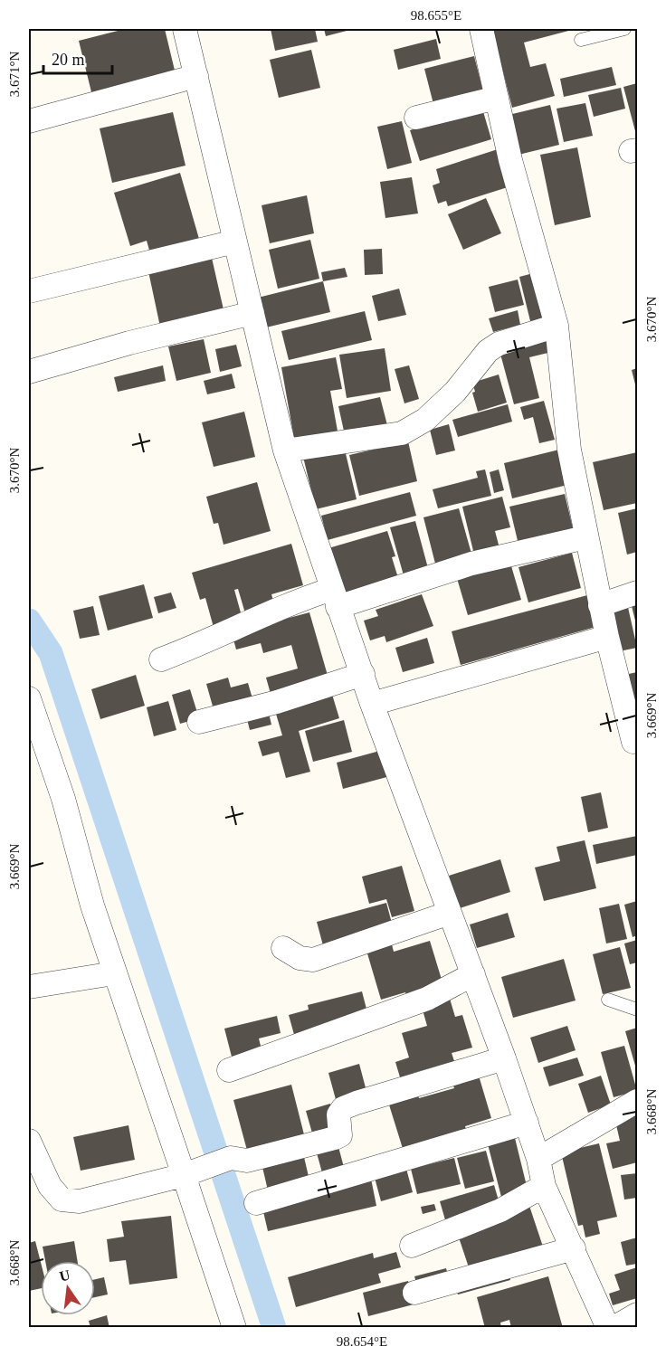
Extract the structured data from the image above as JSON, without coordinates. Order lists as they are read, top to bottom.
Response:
{
  "scale_bar": "20 m",
  "north": "top",
  "coordinates": [
    "98.655°E",
    "3.671°N",
    "3.670°N",
    "3.669°N",
    "3.668°N",
    "98.654°E"
  ]
}
